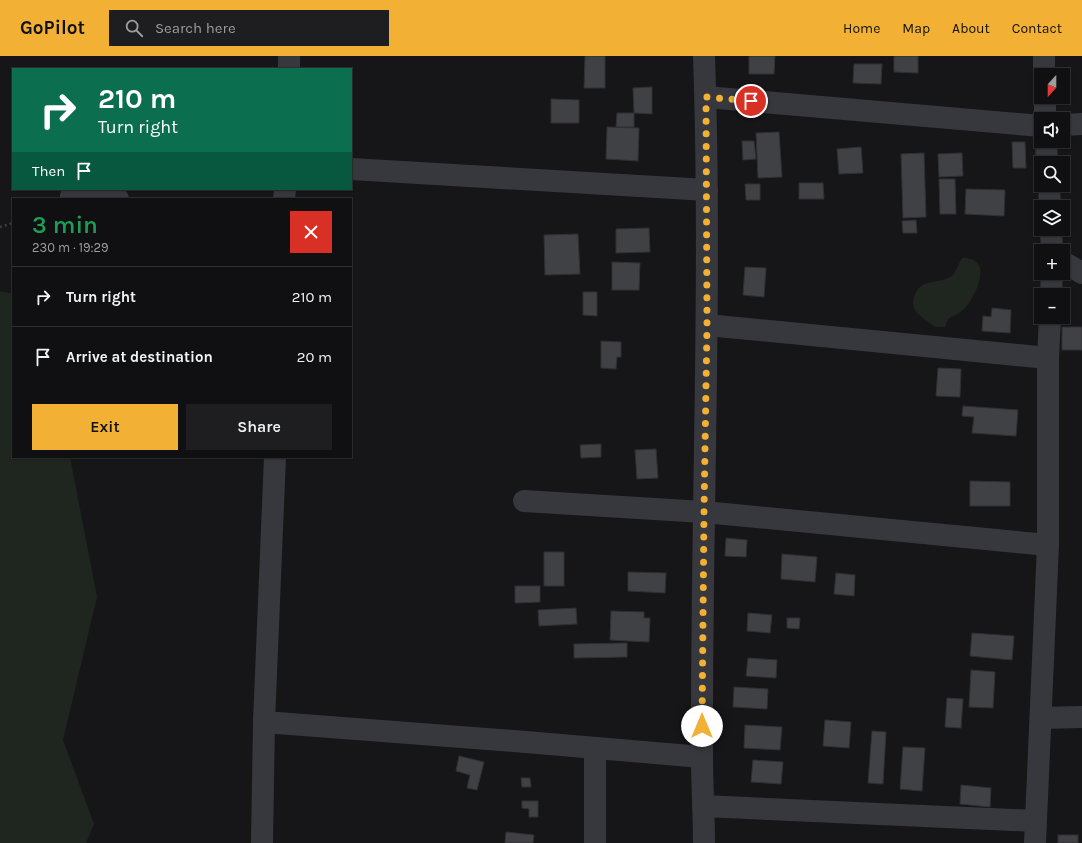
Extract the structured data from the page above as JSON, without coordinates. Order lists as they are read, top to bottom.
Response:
{
  "north": "bottom",
  "page": {
    "header": "GoPilot",
    "search": "Search here",
    "nav": [
      "Home",
      "Map",
      "About",
      "Contact"
    ],
    "map_buttons": ["+", "−"],
    "turn": ["210 m", "Turn right"],
    "then": "Then",
    "heading": ["3 min", "230 m · 19:29"],
    "list": [
      {
        "name": "Turn right",
        "value": "210 m"
      },
      {
        "name": "Arrive at destination",
        "value": "20 m"
      }
    ],
    "buttons": ["Exit", "Share"]
  }
}
